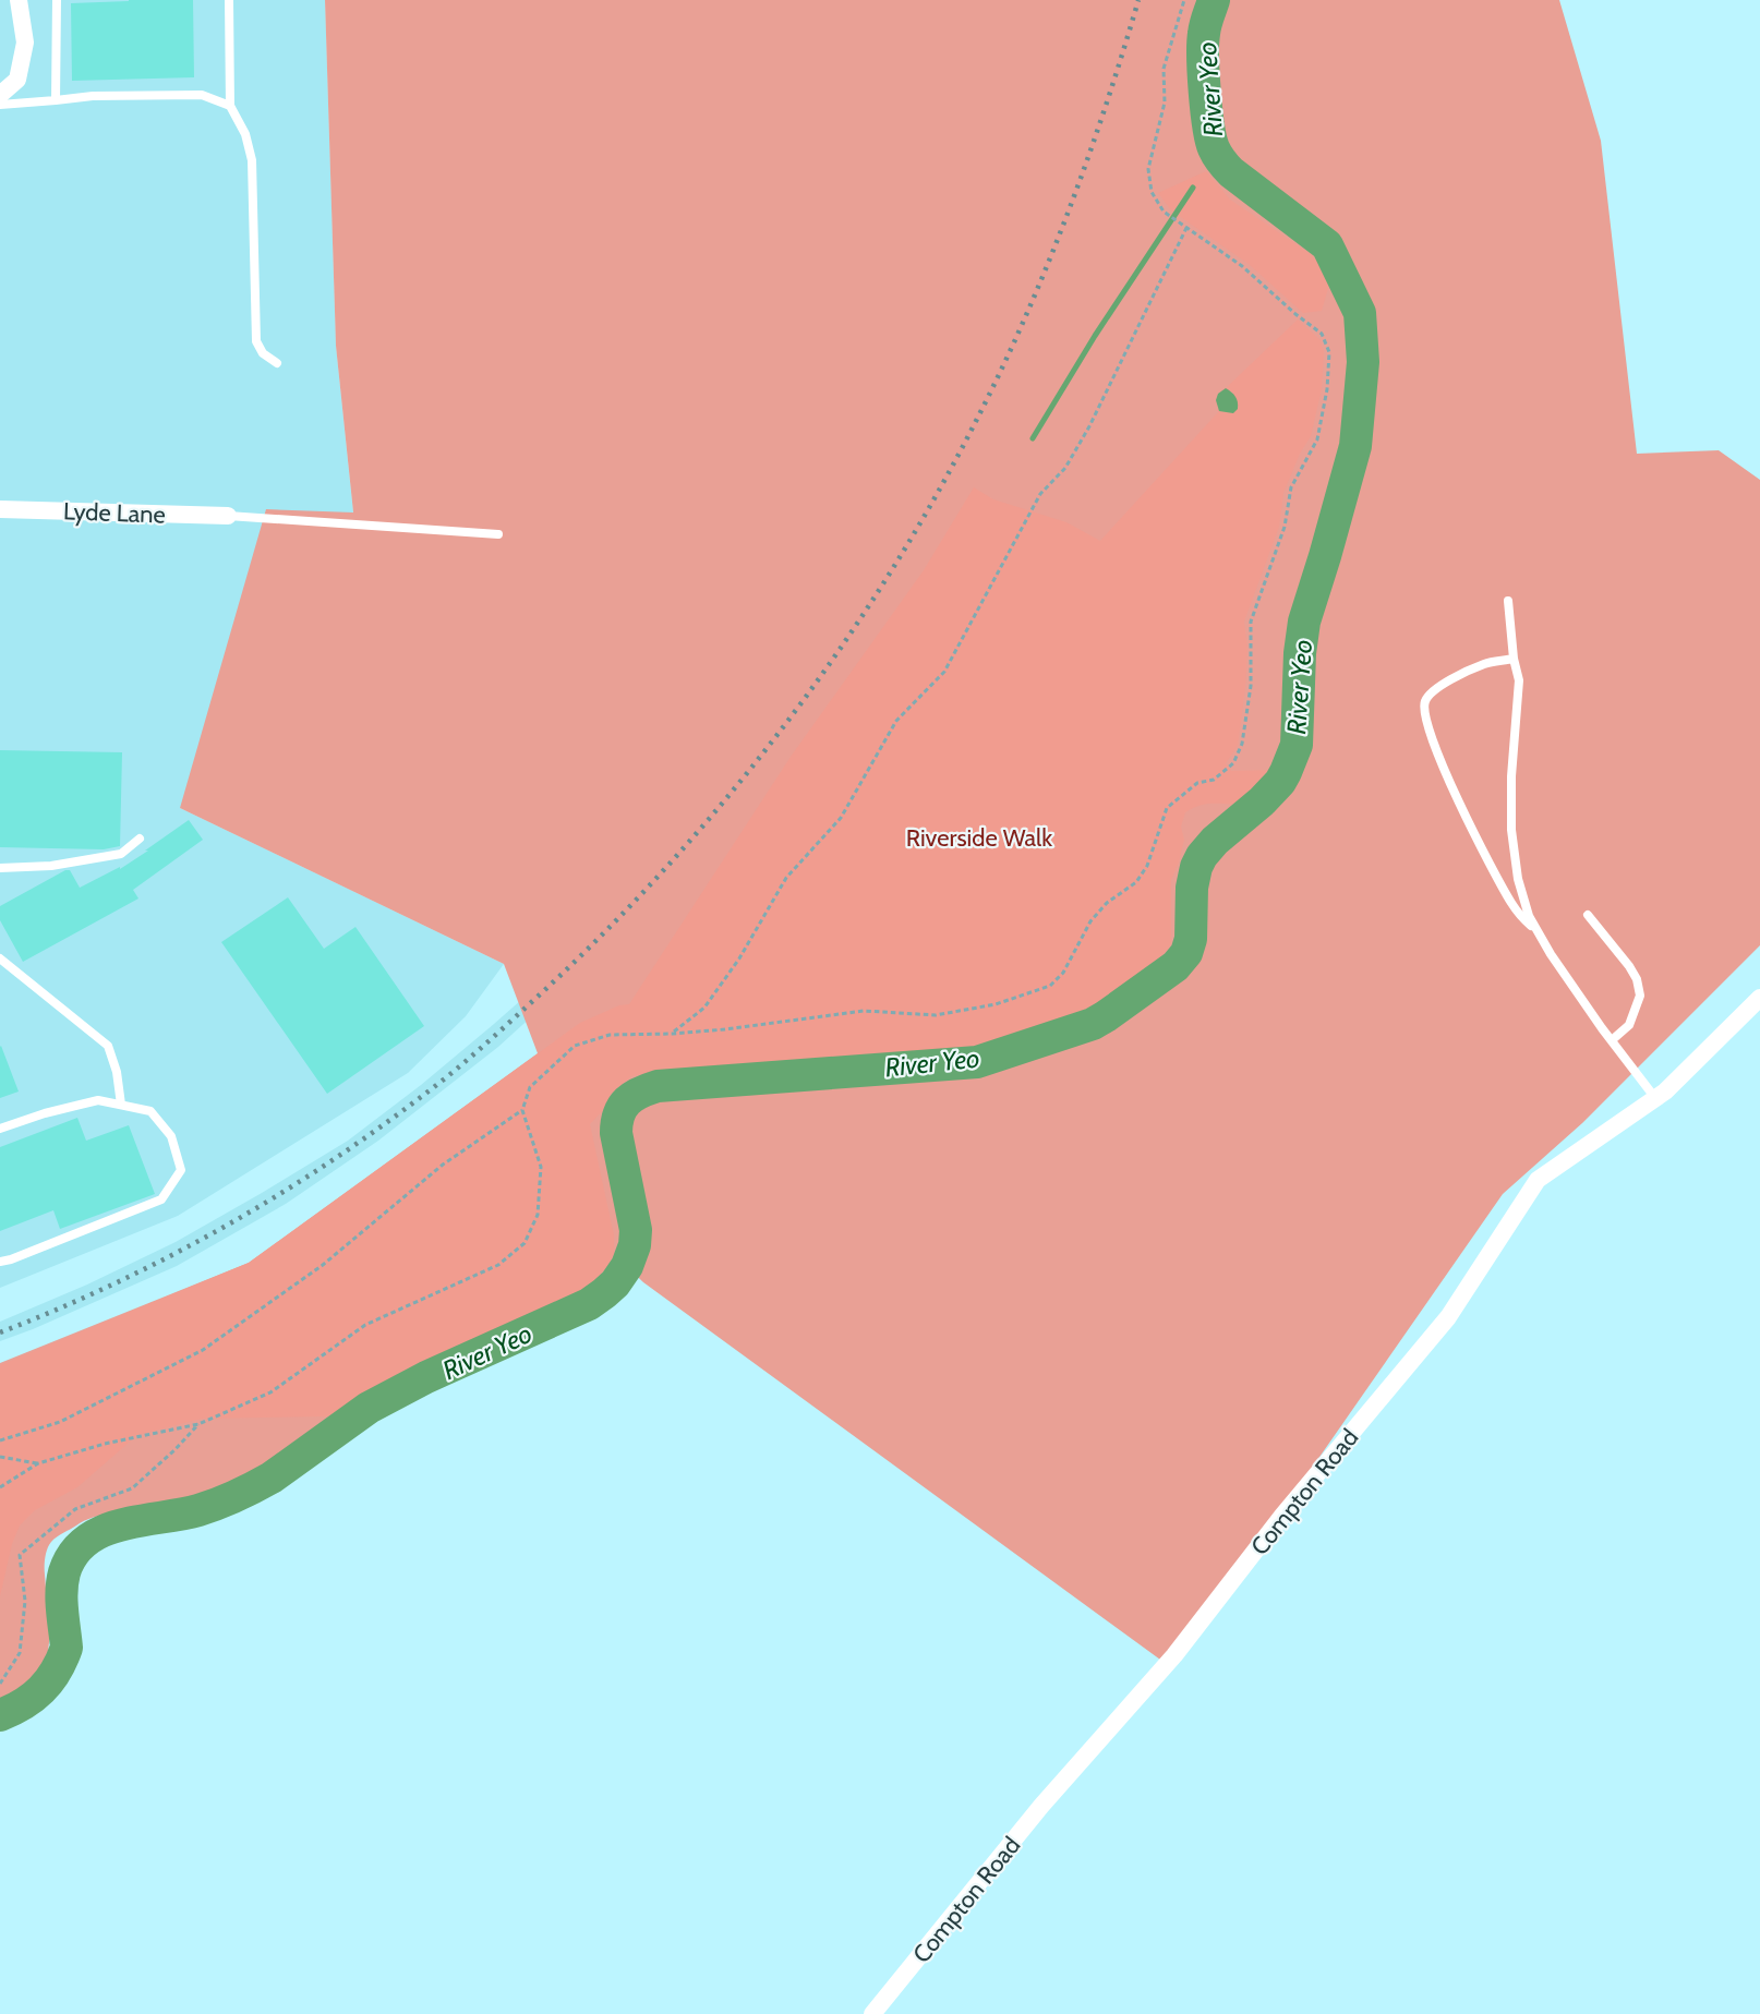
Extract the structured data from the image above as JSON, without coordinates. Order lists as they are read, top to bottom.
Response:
{
  "streets": {
    "street": ["Lyde Lane", "Compton Road"]
  },
  "water": ["River Yeo"],
  "parks": ["Riverside Walk"]
}
